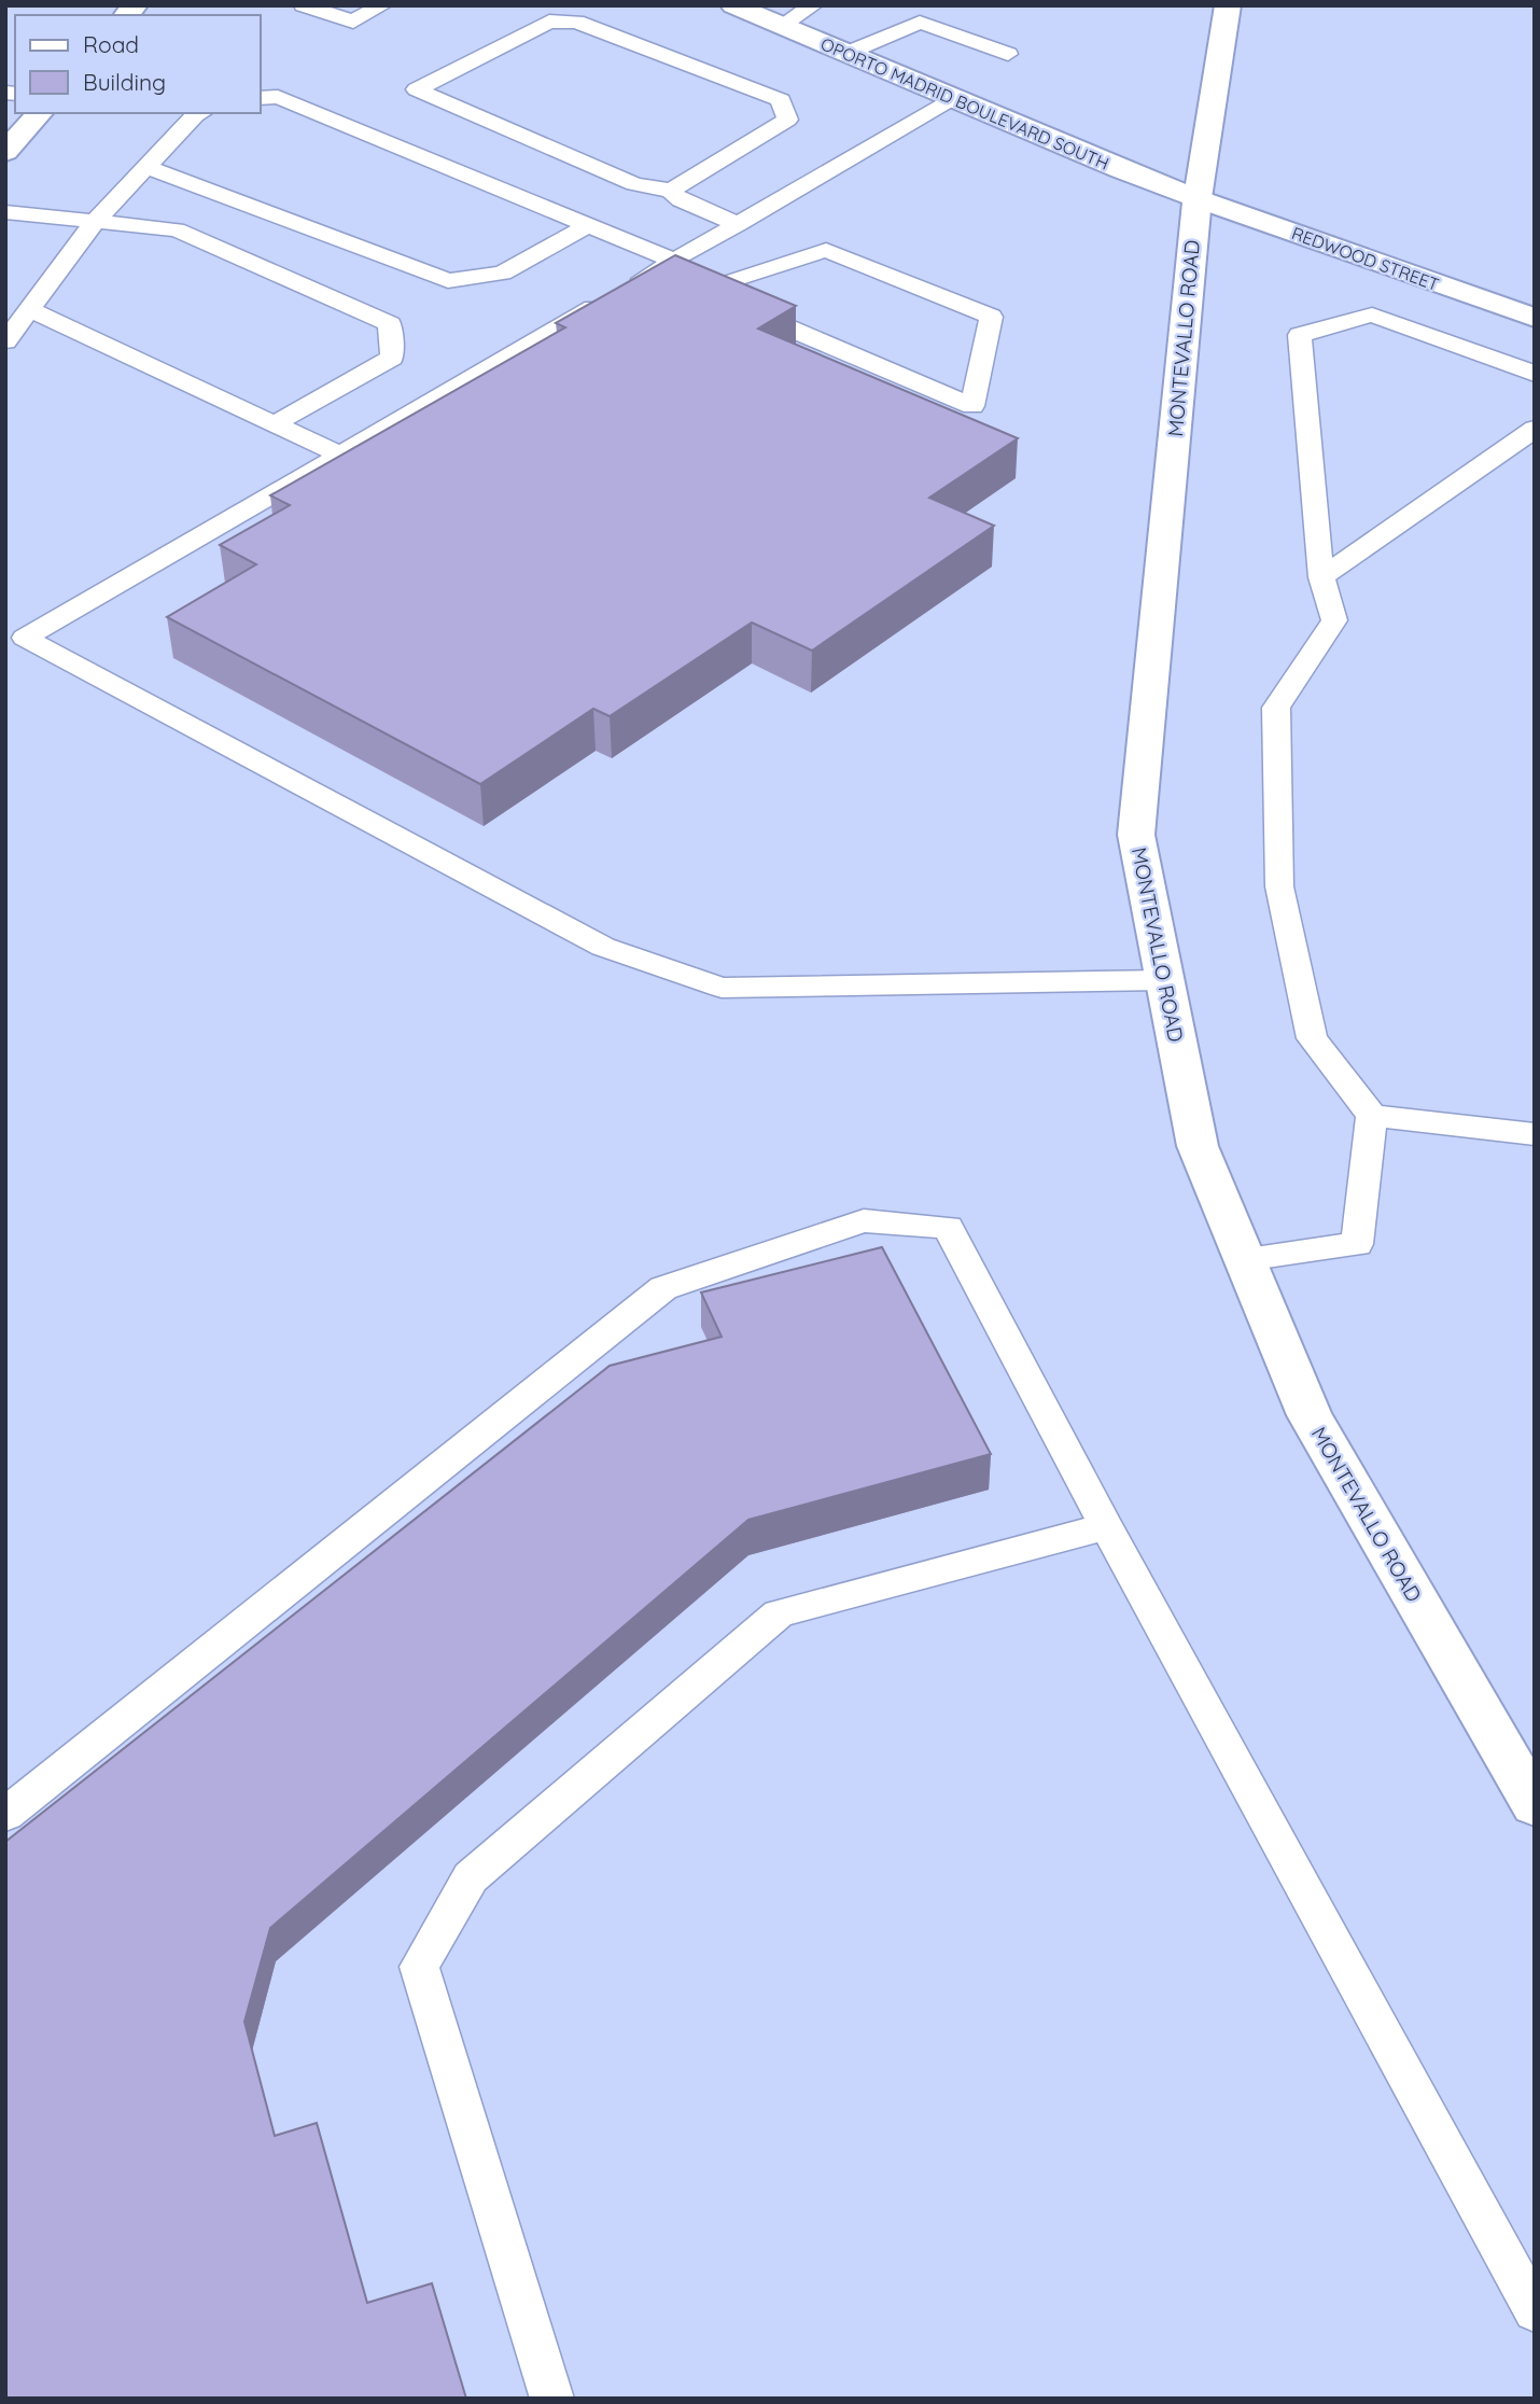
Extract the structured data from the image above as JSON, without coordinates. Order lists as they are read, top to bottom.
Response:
{
  "streets": {
    "main road": ["OPORTO MADRID BOULEVARD SOUTH", "REDWOOD STREET", "MONTEVALLO ROAD"]
  },
  "crossings": [
    ["OPORTO MADRID BOULEVARD SOUTH", "REDWOOD STREET"],
    ["OPORTO MADRID BOULEVARD SOUTH", "MONTEVALLO ROAD"],
    ["REDWOOD STREET", "MONTEVALLO ROAD"]
  ],
  "legend": ["Road", "Building"]
}
